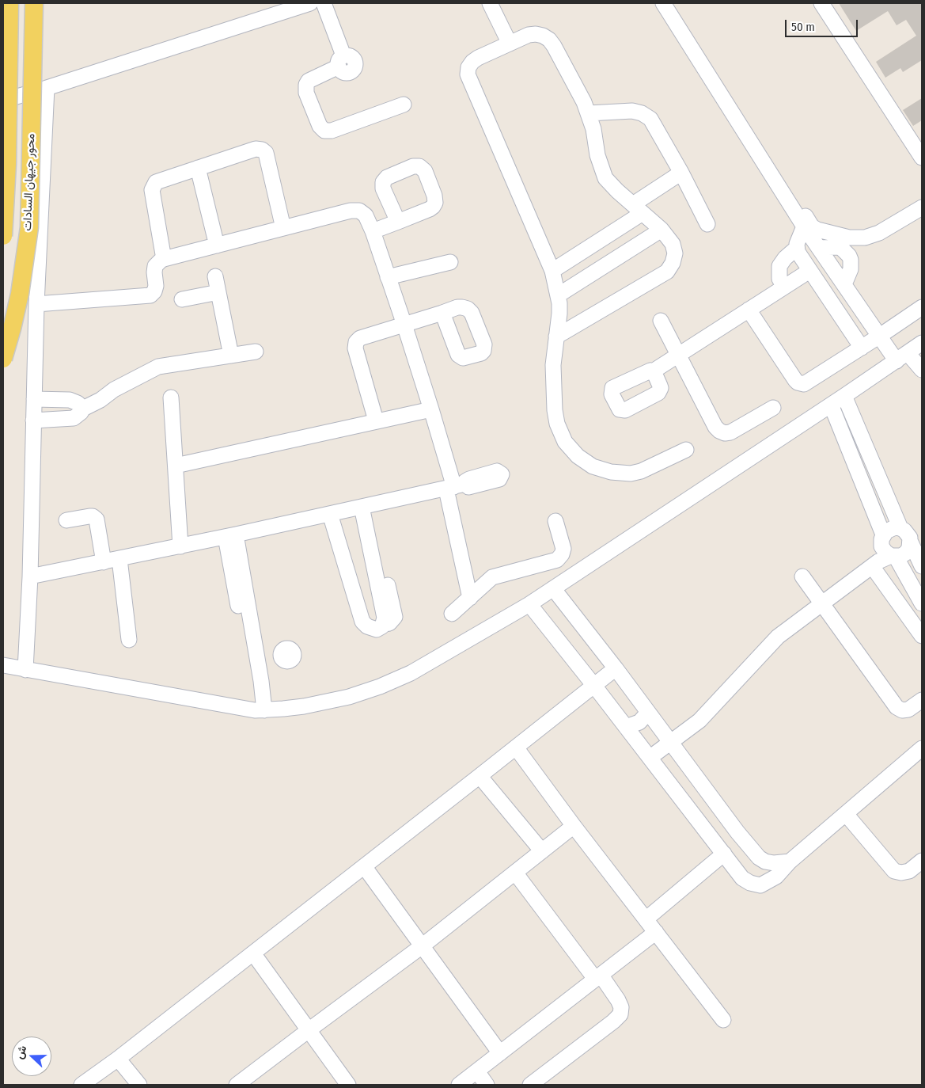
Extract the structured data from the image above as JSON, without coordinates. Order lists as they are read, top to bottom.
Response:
{
  "streets": {
    "main road": ["محور جيهان السادات"]
  },
  "scale_bar": "50 m",
  "north": "left"
}
